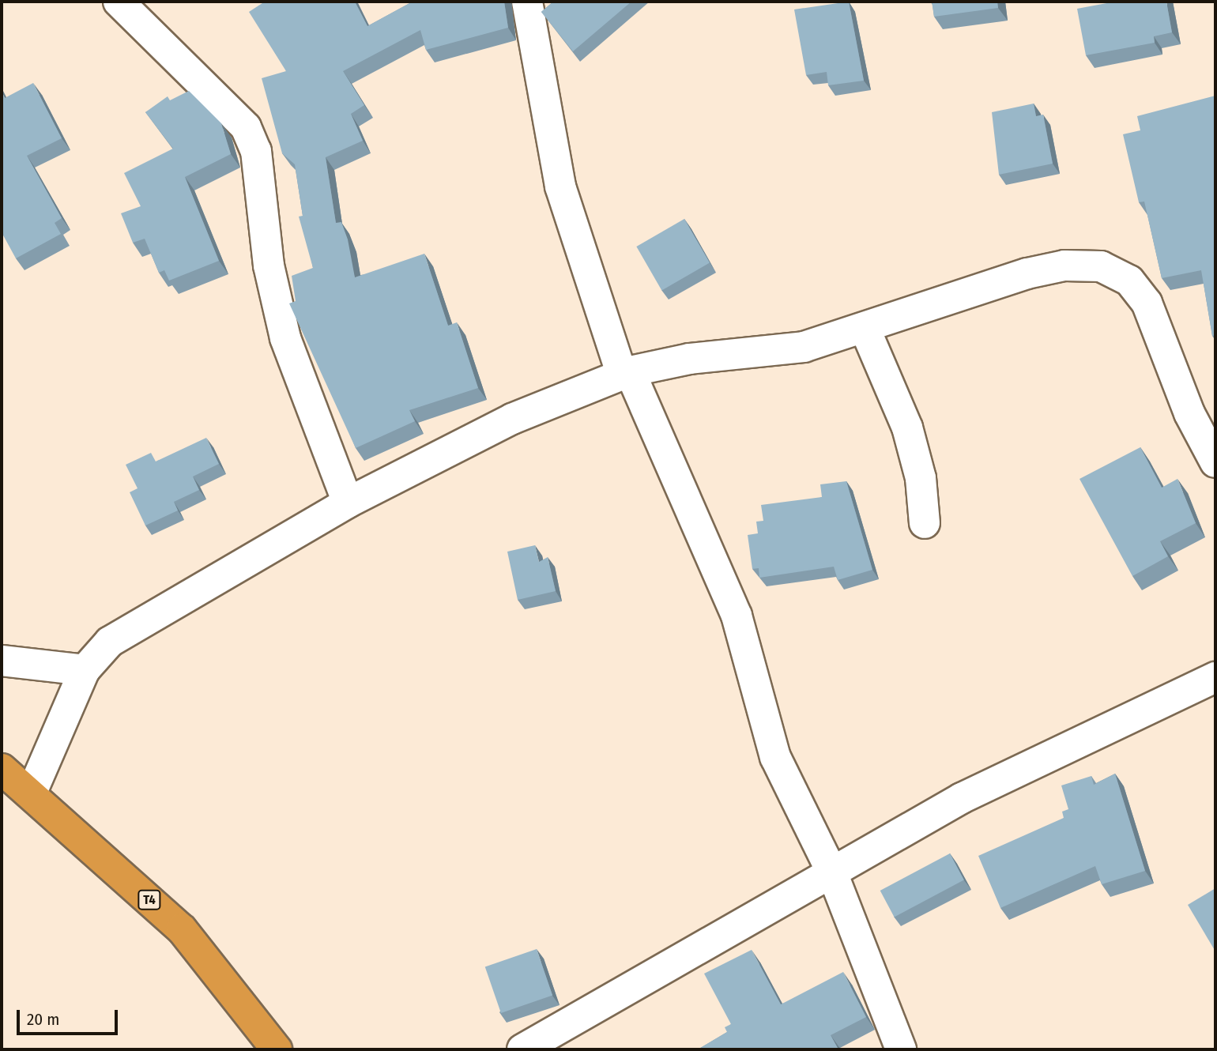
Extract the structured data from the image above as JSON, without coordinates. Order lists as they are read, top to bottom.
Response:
{
  "streets": {
    "highway": ["T4"]
  },
  "scale_bar": "20 m"
}
